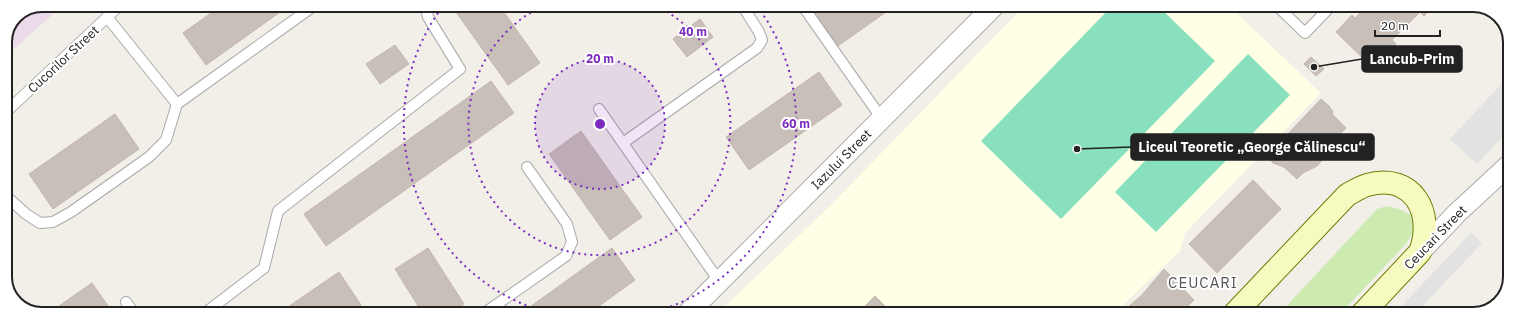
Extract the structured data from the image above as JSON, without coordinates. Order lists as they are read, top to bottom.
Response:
{
  "streets": {
    "street": ["Iazului Street", "Ceucari Street"],
    "lane": ["Cucorilor Street"]
  },
  "districts": ["CEUCARI"],
  "places": ["Lancub-Prim", "Liceul Teoretic „George Călinescu“"],
  "scale_bar": "20 m",
  "rings": ["40 m", "20 m", "60 m"]
}
